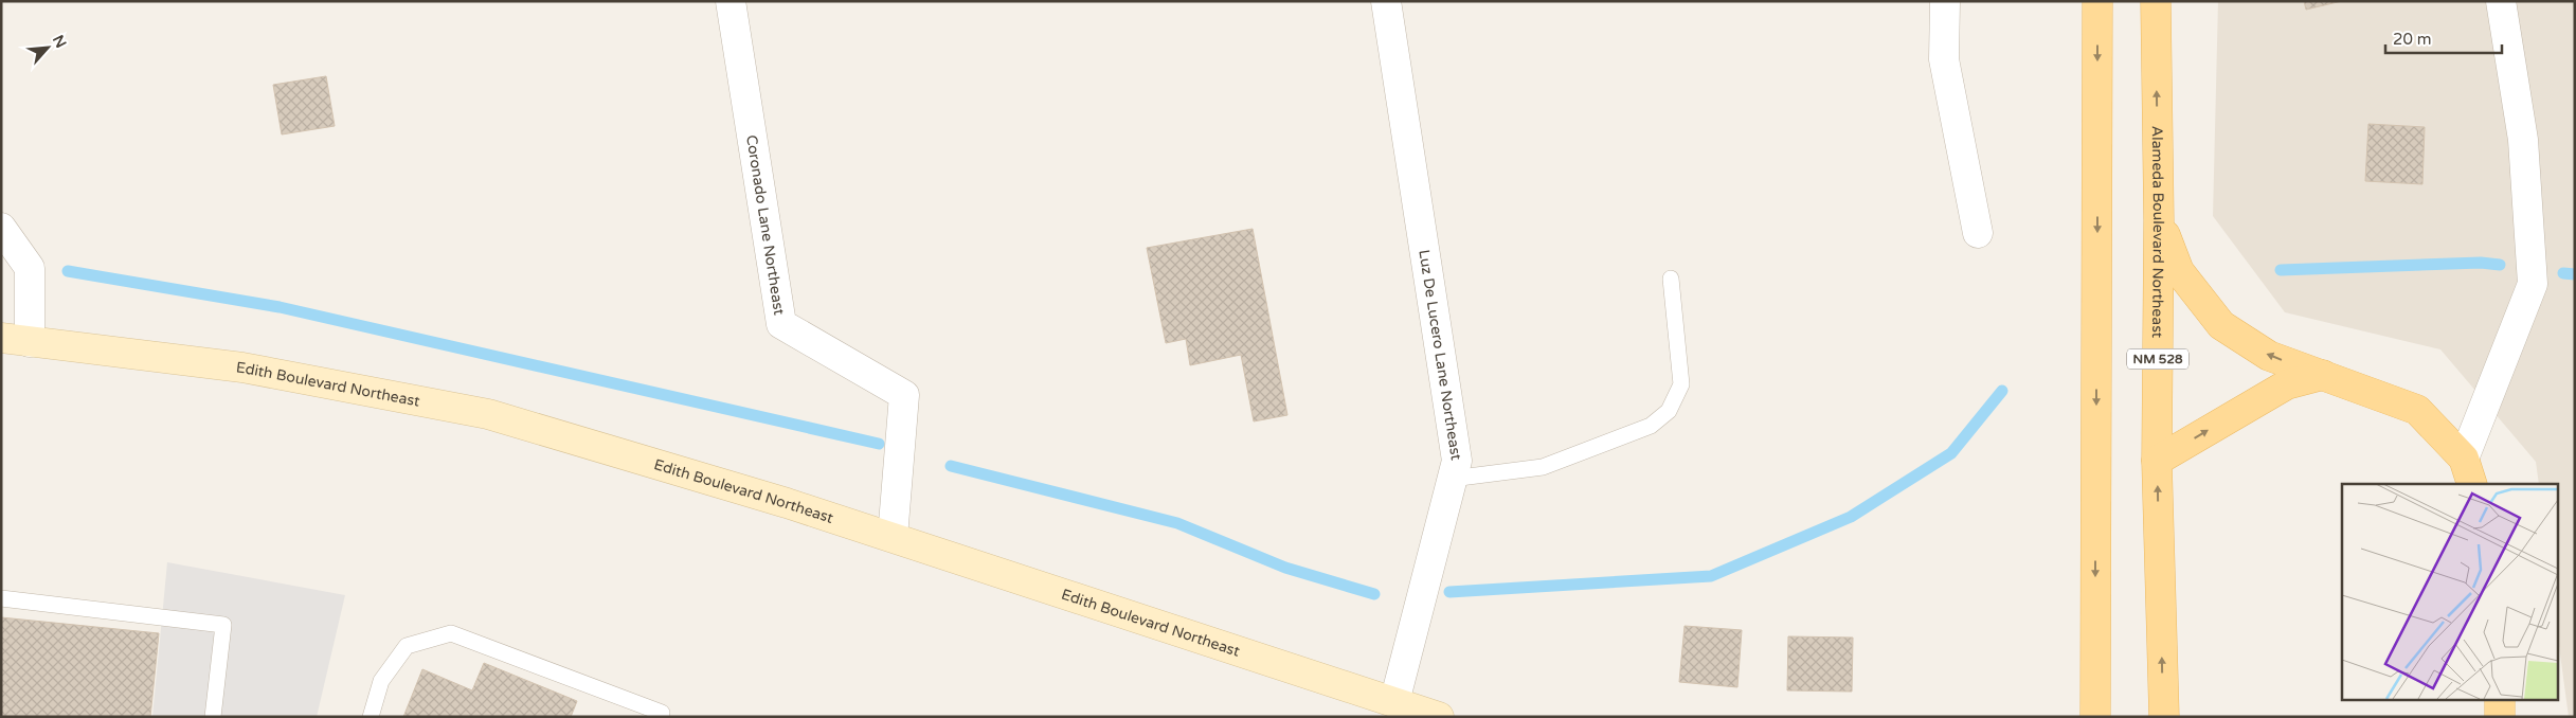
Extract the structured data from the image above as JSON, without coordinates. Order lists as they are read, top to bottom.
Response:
{
  "streets": {
    "main road": ["Alameda Boulevard Northeast", "NM 528"],
    "street": ["Coronado Lane Northeast", "Luz De Lucero Lane Northeast", "Edith Boulevard Northeast"]
  },
  "crossings": [
    ["Coronado Lane Northeast", "Edith Boulevard Northeast"],
    ["Luz De Lucero Lane Northeast", "Edith Boulevard Northeast"]
  ],
  "scale_bar": "20 m",
  "north": "top right"
}
